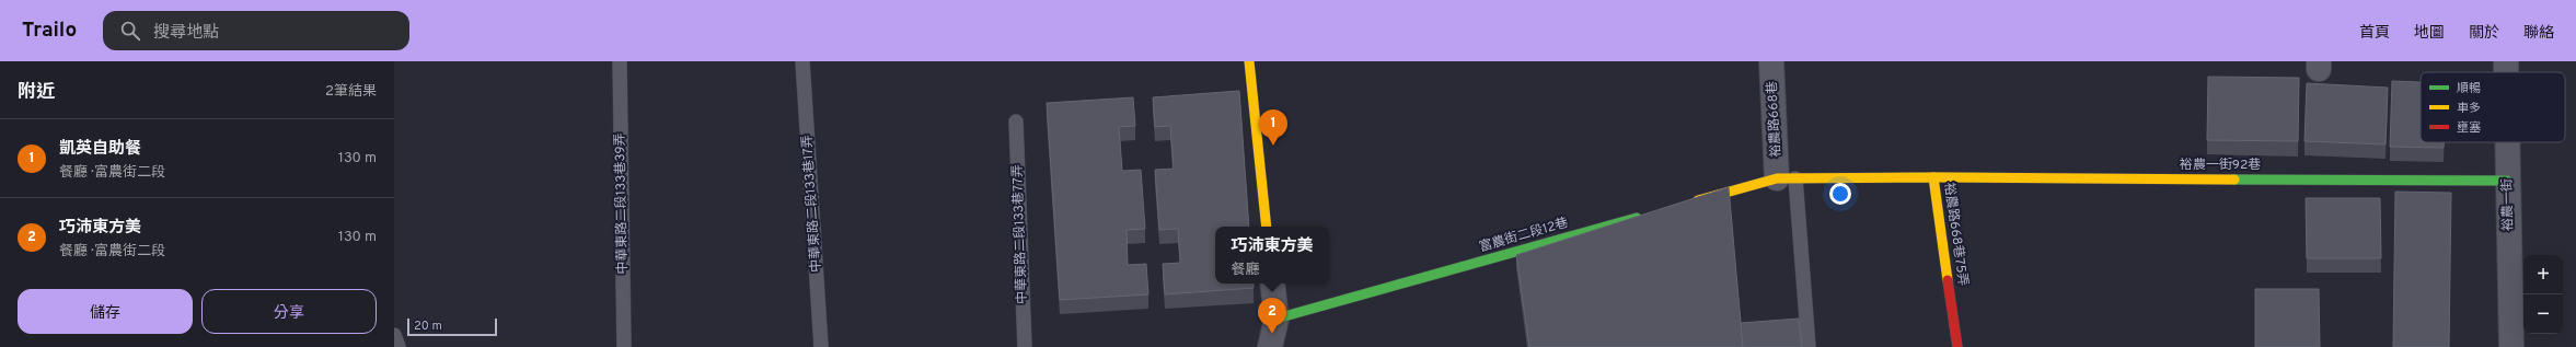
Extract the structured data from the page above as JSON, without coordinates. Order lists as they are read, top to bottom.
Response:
{
  "streets": {
    "street": [
      "裕農路668巷",
      "裕農一街92巷",
      "裕農一街",
      "裕農路668巷75弄",
      "富農街二段12巷"
    ],
    "lane": ["中華東路二段133巷39弄", "中華東路二段133巷17弄", "中華東路二段133巷77弄"]
  },
  "crossings": [
    ["裕農路668巷", "裕農路668巷75弄"],
    ["裕農一街92巷", "裕農一街"],
    ["裕農一街92巷", "裕農路668巷75弄"]
  ],
  "legend": ["順暢", "車多", "壅塞"],
  "scale_bar": "20 m",
  "page": {
    "header": "Trailo",
    "search": "搜尋地點",
    "nav": [
      "首頁",
      "地圖",
      "關於",
      "聯絡"
    ],
    "heading": ["附近", "2筆結果"],
    "pins": ["1", "2"],
    "list": [
      {
        "mark": "1",
        "name": "凱英自助餐",
        "note": "餐廳 · 富農街二段",
        "value": "130 m"
      },
      {
        "mark": "2",
        "name": "巧沛東方美",
        "note": "餐廳 · 富農街二段",
        "value": "130 m"
      }
    ],
    "popup": ["巧沛東方美", "餐廳"],
    "map_buttons": ["+", "−"],
    "buttons": ["儲存", "分享"],
    "scale": "20 m"
  }
}
